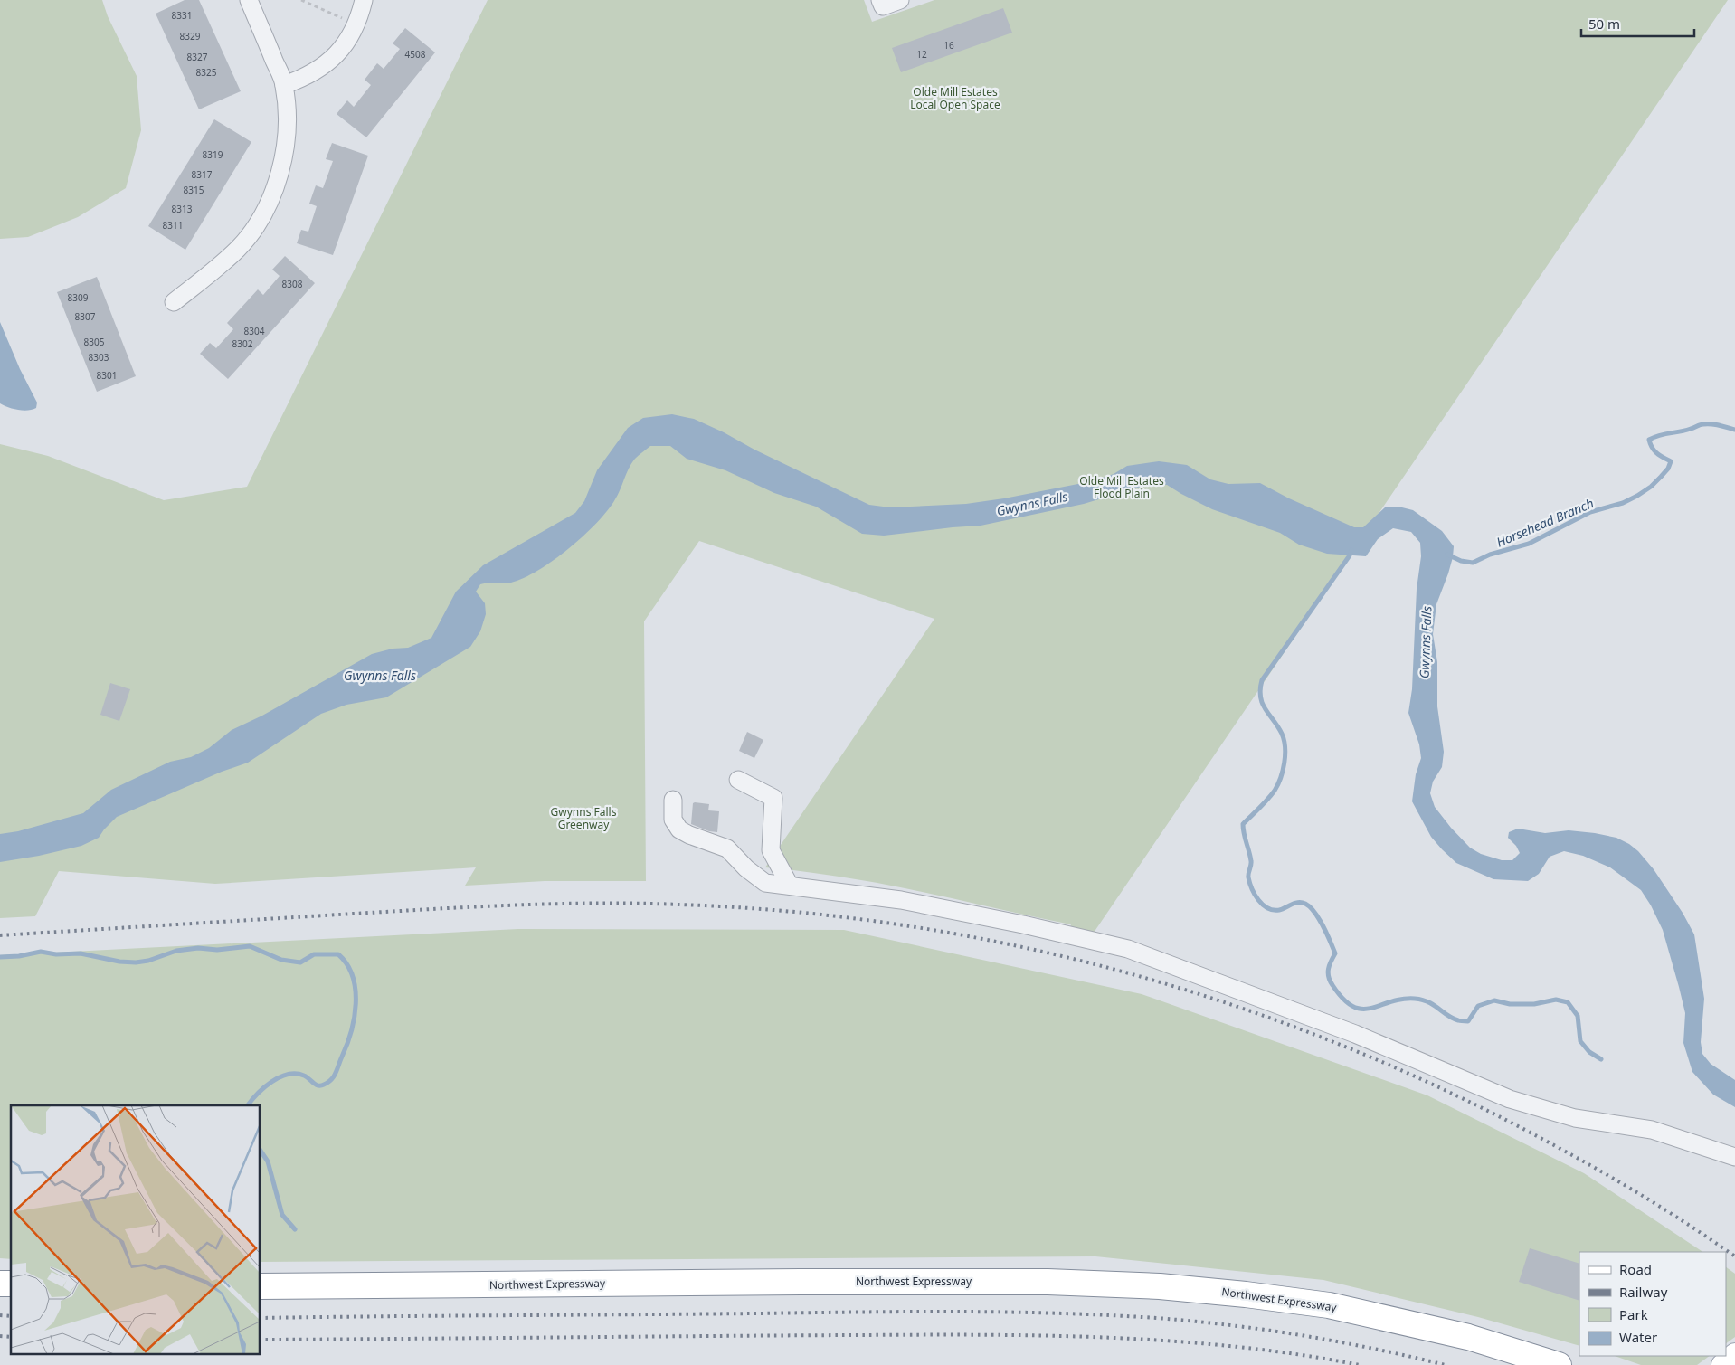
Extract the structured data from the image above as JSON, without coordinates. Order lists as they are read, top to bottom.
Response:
{
  "streets": {
    "highway": ["Northwest Expressway"]
  },
  "water": ["Gwynns Falls", "Horsehead Branch"],
  "parks": ["Olde Mill Estates Local Open Space", "Olde Mill Estates Flood Plain", "Gwynns Falls Greenway"],
  "house_numbers": [
    "8331",
    "8329",
    "16",
    "4508",
    "12",
    "8327",
    "8325",
    "8319",
    "8317",
    "8315",
    "8313",
    "8311",
    "8308",
    "8309",
    "8307",
    "8304",
    "8305",
    "8302",
    "8303",
    "8301"
  ],
  "legend": [
    "Road",
    "Railway",
    "Park",
    "Water"
  ],
  "scale_bar": "50 m"
}
